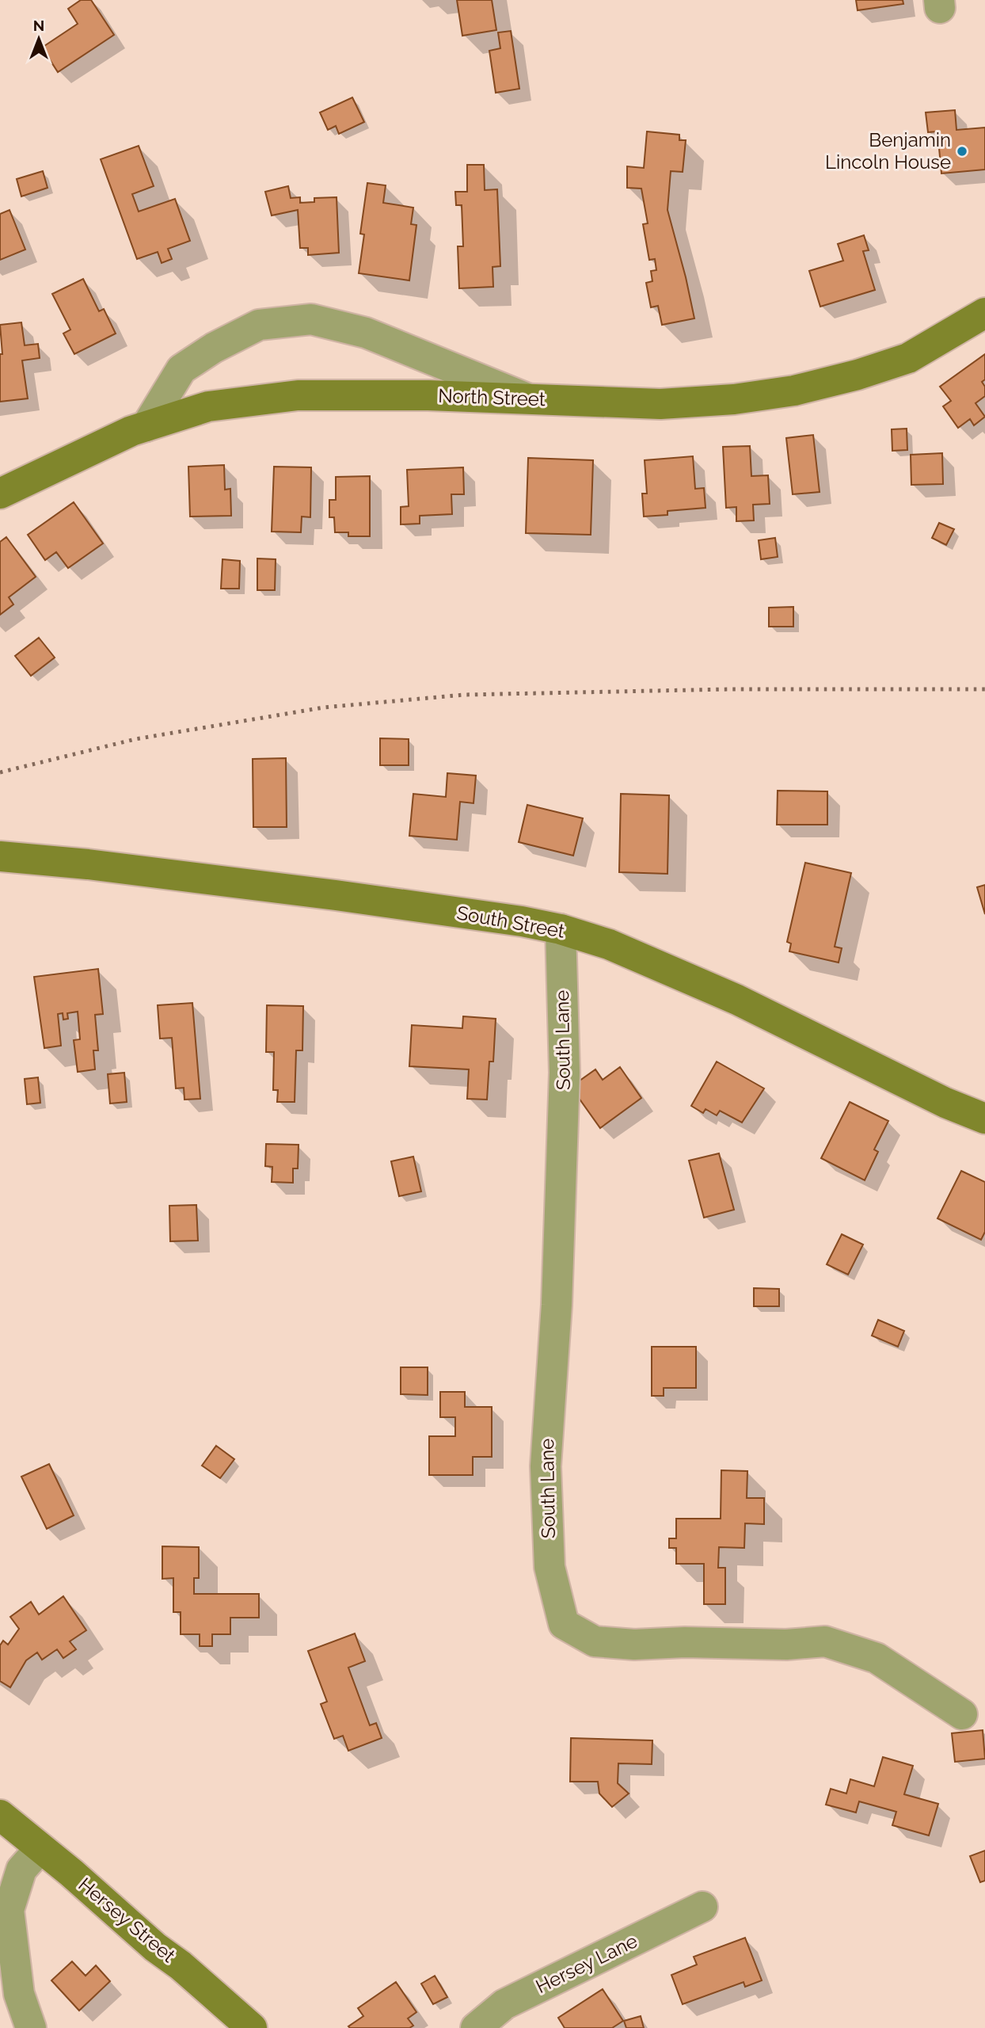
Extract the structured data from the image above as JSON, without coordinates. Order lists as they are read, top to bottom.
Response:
{
  "streets": {
    "street": [
      "North Street",
      "South Street",
      "South Lane",
      "Hersey Street",
      "Hersey Lane"
    ]
  },
  "crossings": [
    ["South Street", "South Lane"]
  ],
  "places": ["Benjamin Lincoln House"],
  "north": "top"
}
